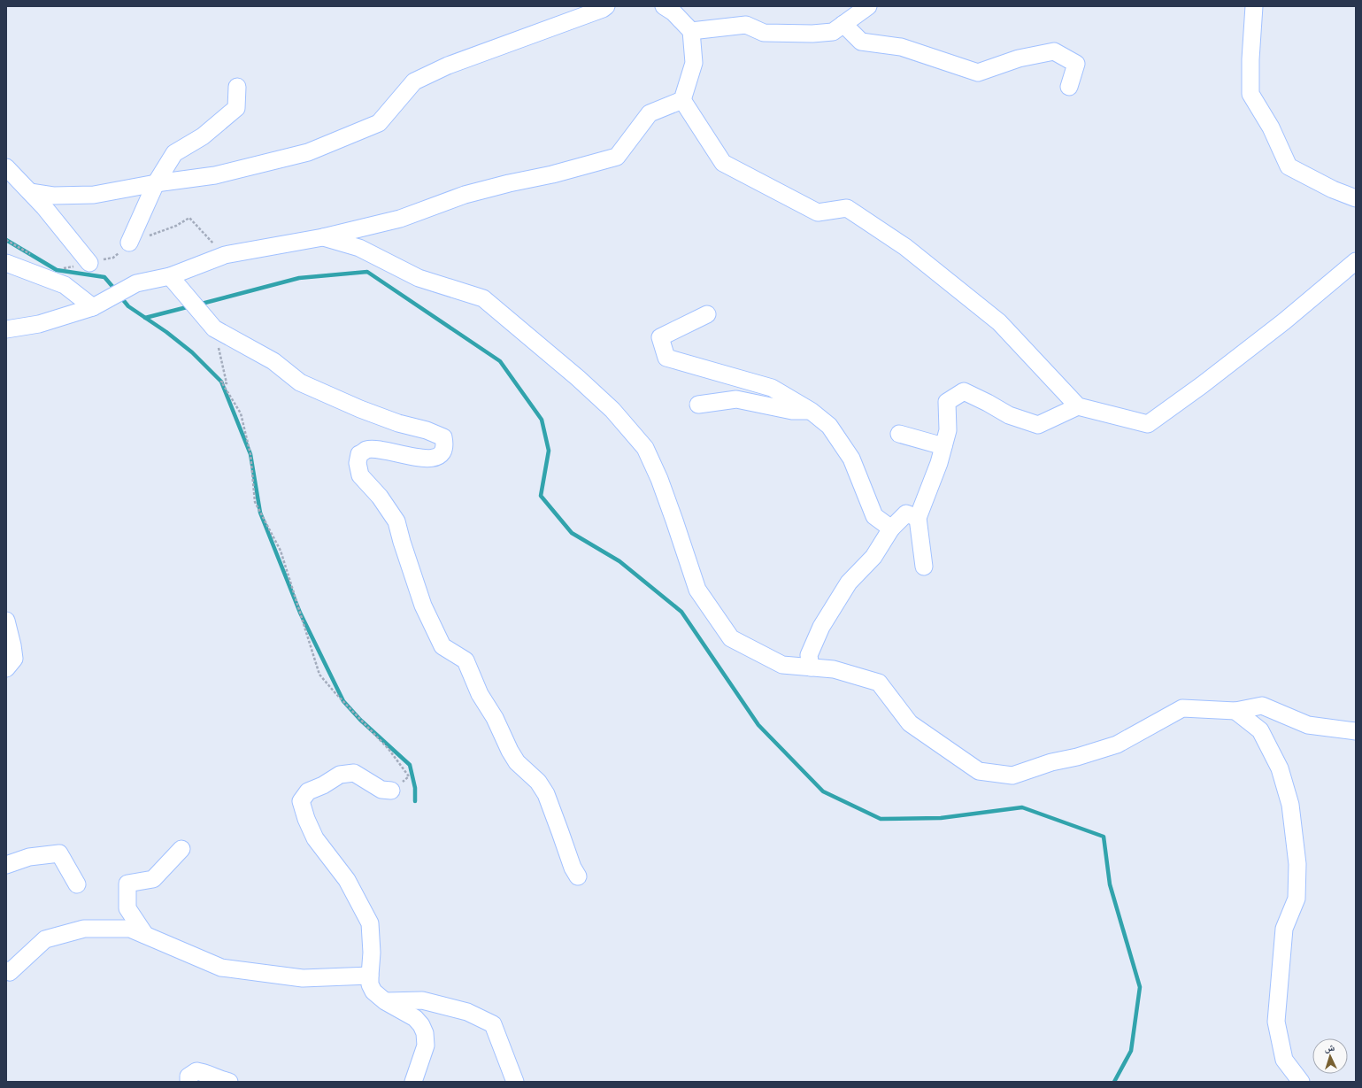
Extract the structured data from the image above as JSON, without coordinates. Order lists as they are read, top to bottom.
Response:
{
  "north": "top"
}
